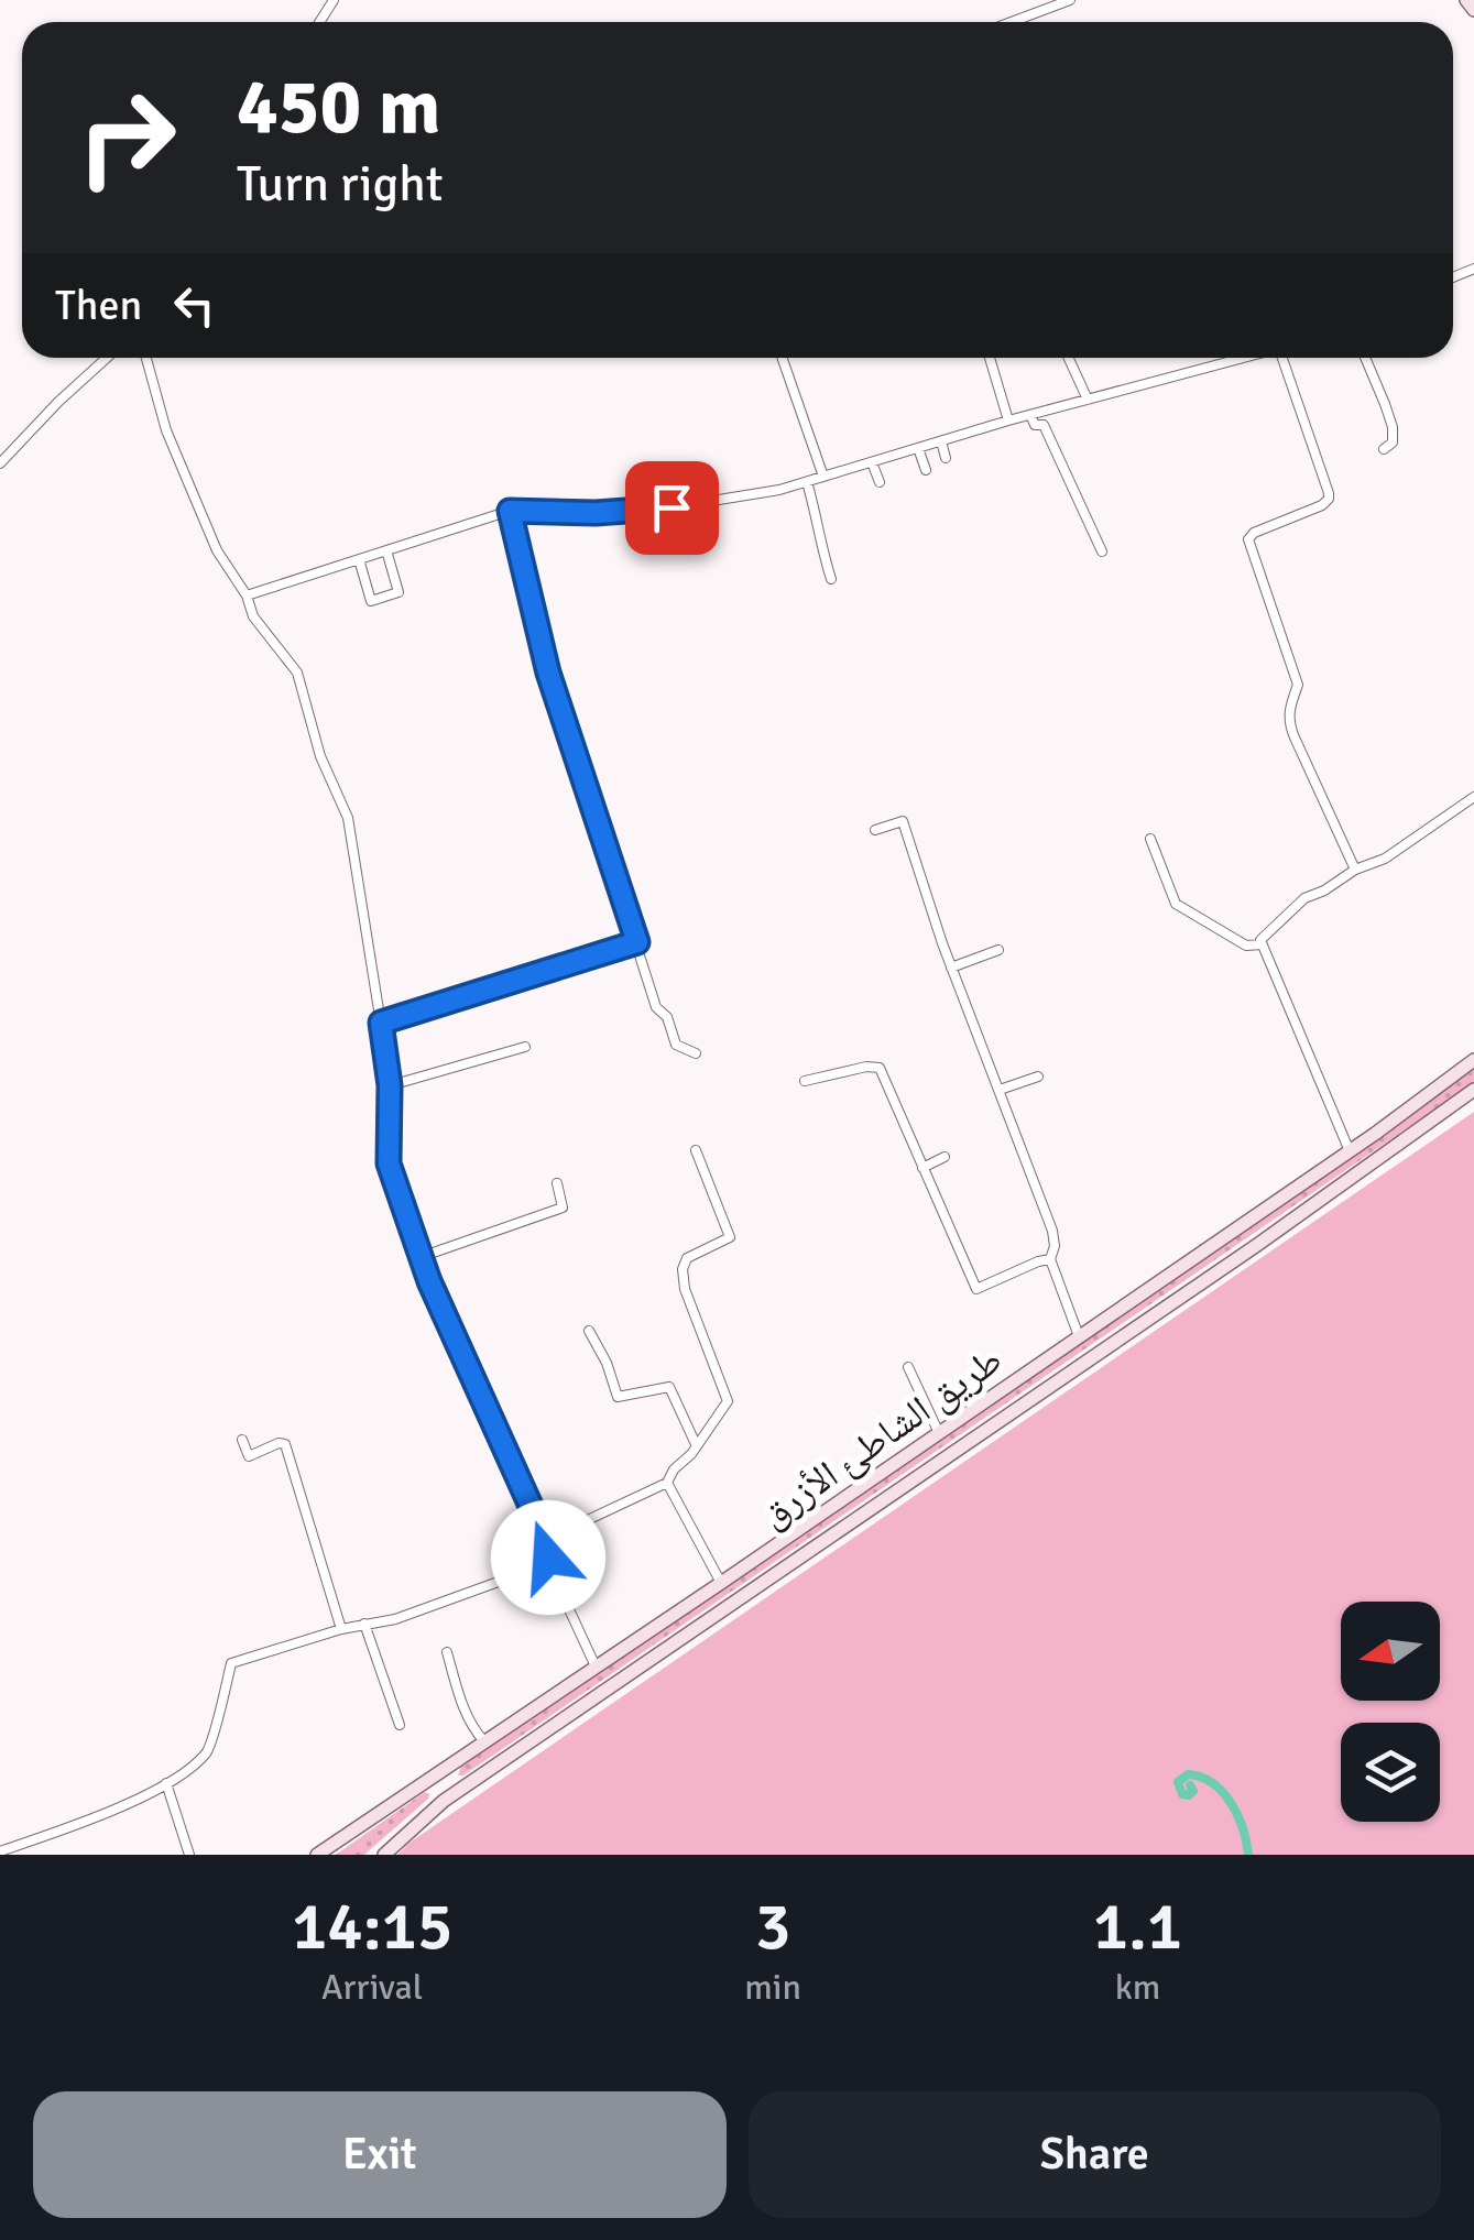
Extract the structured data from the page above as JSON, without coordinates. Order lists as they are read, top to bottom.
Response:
{
  "streets": {
    "main road": ["طريق الشاطئ الأزرق"]
  },
  "north": "left",
  "page": {
    "turn": ["450 m", "Turn right"],
    "then": "Then",
    "eta": [
      "14:15",
      "Arrival",
      "3",
      "min",
      "1.1",
      "km"
    ],
    "buttons": ["Exit", "Share"]
  }
}
